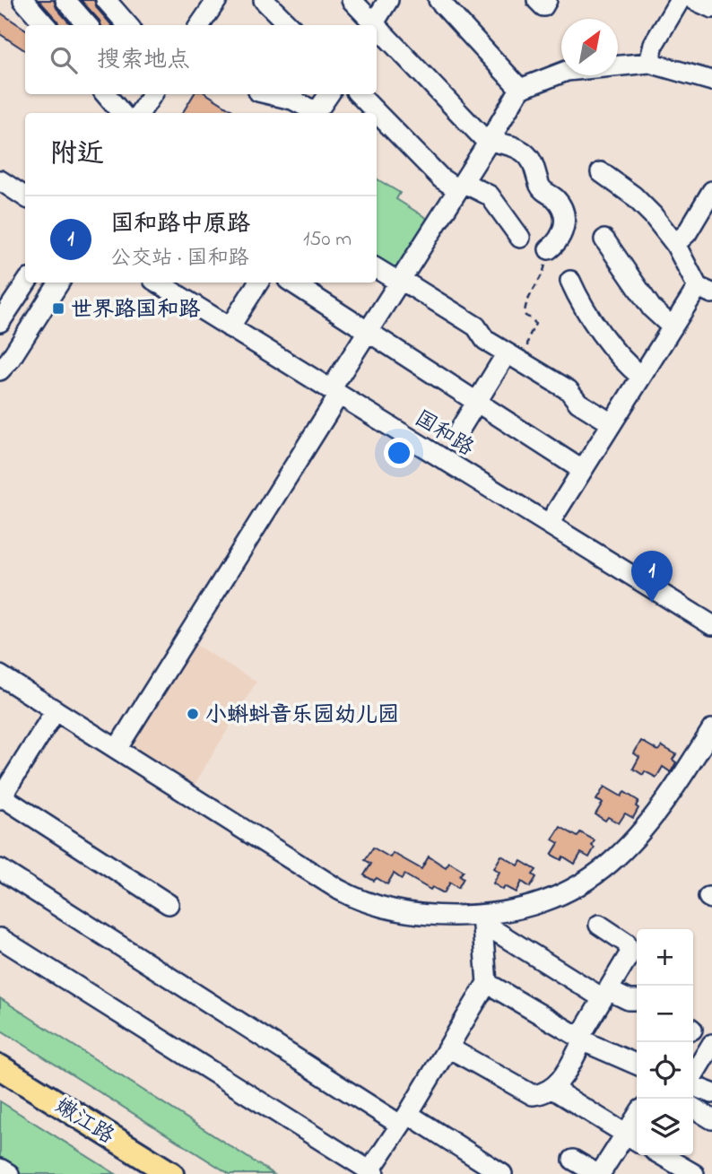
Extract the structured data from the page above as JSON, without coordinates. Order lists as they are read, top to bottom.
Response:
{
  "streets": {
    "main road": ["嫩江路"],
    "street": ["国和路"]
  },
  "places": {
    "transit": ["世界路国和路"],
    "other": ["小蝌蚪音乐园幼儿园"]
  },
  "north": "top right",
  "page": {
    "search": "搜索地点",
    "heading": "附近",
    "list": [
      {
        "mark": "1",
        "name": "国和路中原路",
        "note": "公交站 · 国和路",
        "value": "150 m"
      }
    ],
    "pins": "1",
    "map_buttons": ["+", "−"]
  }
}
